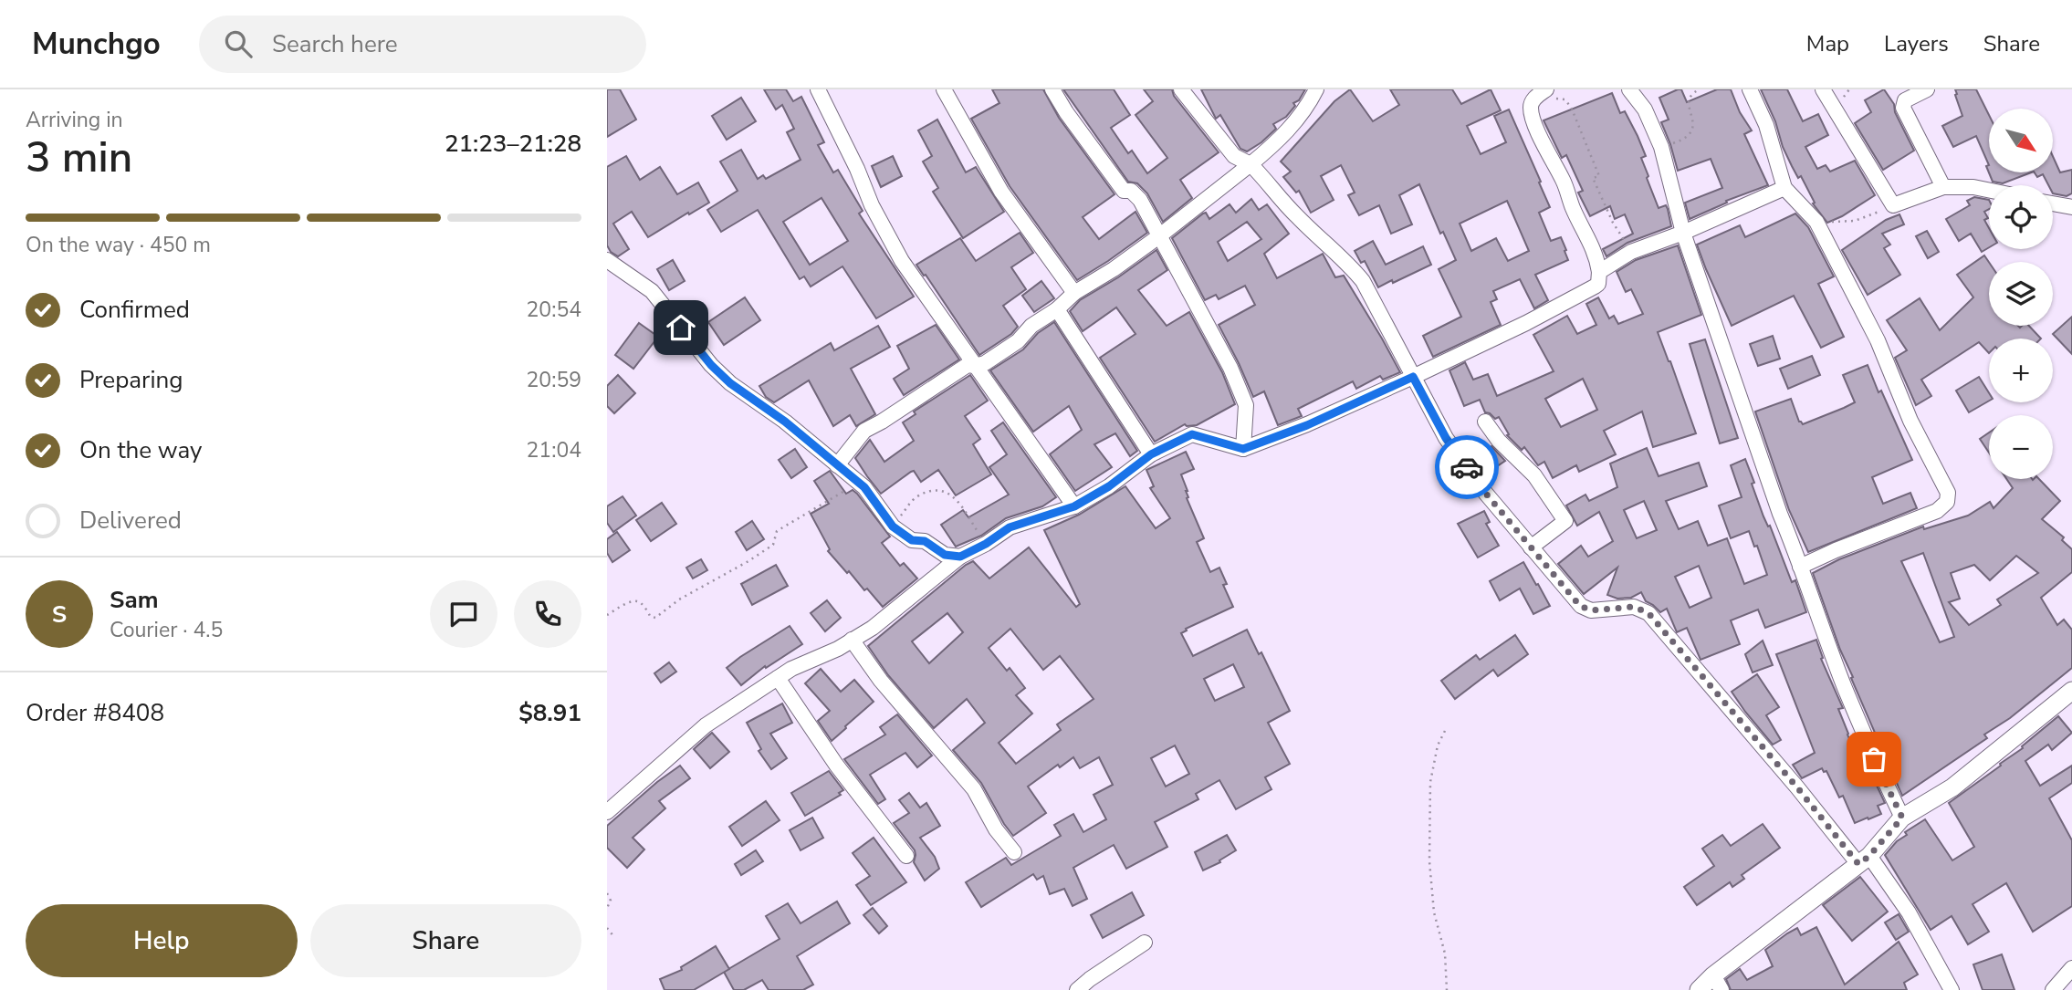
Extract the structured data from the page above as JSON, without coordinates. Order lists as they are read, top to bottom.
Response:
{
  "north": "bottom right",
  "page": {
    "header": "Munchgo",
    "search": "Search here",
    "nav": ["Map", "Layers", "Share"],
    "heading": ["3 min", "Arriving in", "21:23–21:28"],
    "panel": [
      "Sam",
      "Courier · 4.5",
      "Order #8408",
      "$8.91"
    ],
    "map_buttons": ["+", "−"],
    "bar": "On the way · 450 m",
    "list": [
      ["Confirmed", "20:54"],
      ["Preparing", "20:59"],
      ["On the way", "21:04"],
      "Delivered"
    ],
    "round": "S",
    "buttons": ["Help", "Share"]
  }
}
